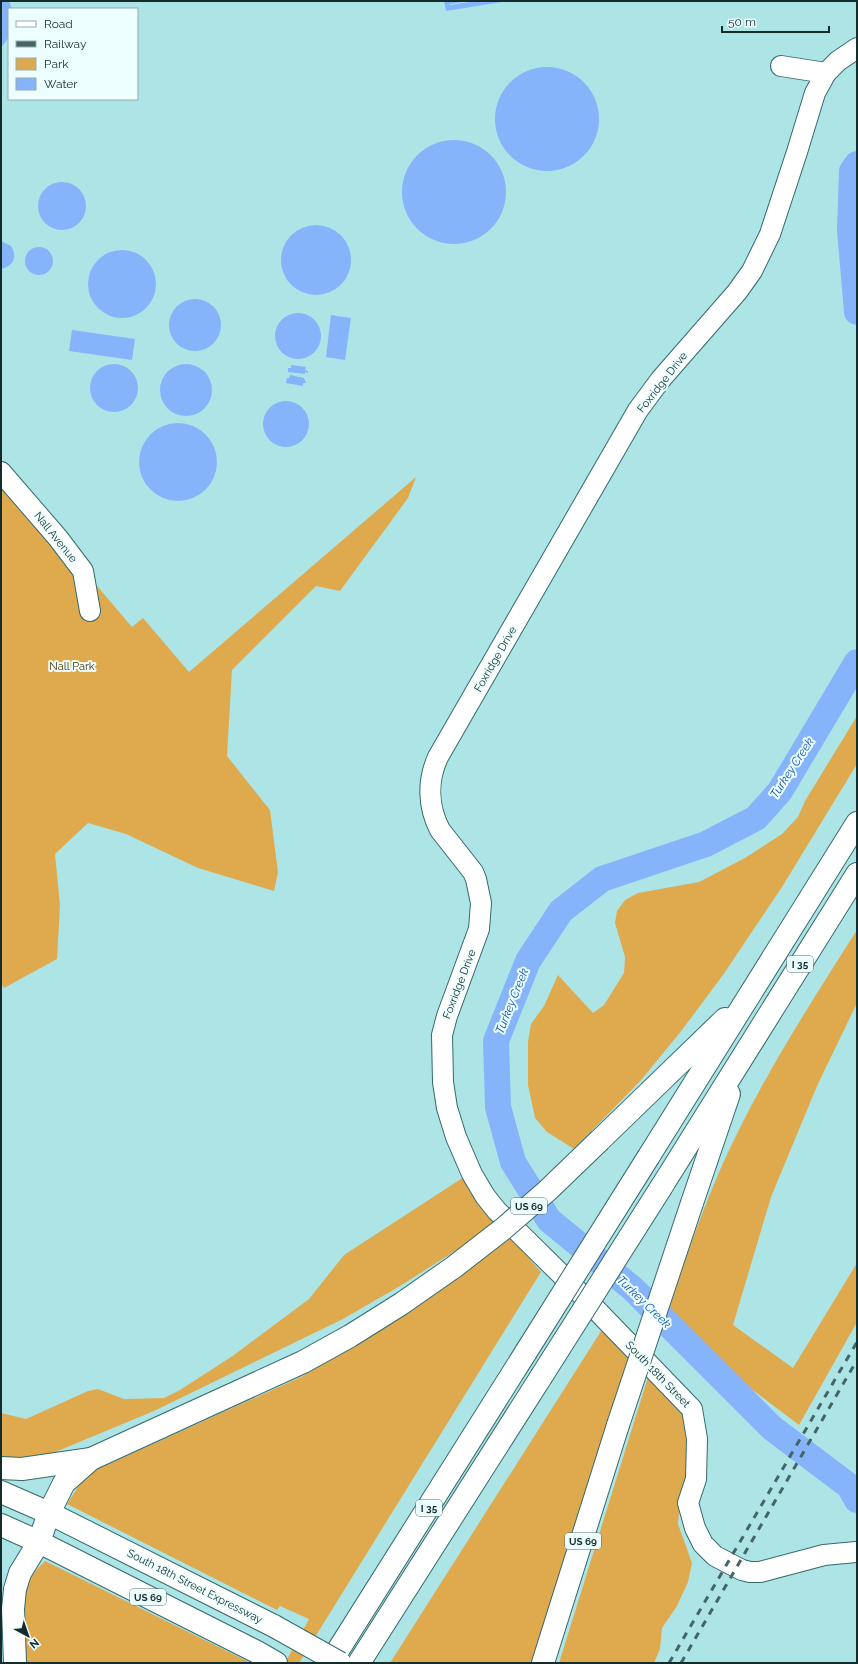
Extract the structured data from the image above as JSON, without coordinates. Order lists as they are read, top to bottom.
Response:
{
  "streets": {
    "main road": ["I 35", "US 69", "South 18th Street Expressway"],
    "street": ["Foxridge Drive", "Nall Avenue", "South 18th Street"]
  },
  "crossings": [
    ["Foxridge Drive", "South 18th Street"],
    ["I 35", "US 69"],
    ["US 69", "South 18th Street Expressway"]
  ],
  "water": ["Turkey Creek"],
  "parks": ["Nall Park"],
  "legend": [
    "Road",
    "Railway",
    "Park",
    "Water"
  ],
  "scale_bar": "50 m",
  "north": "bottom right"
}
